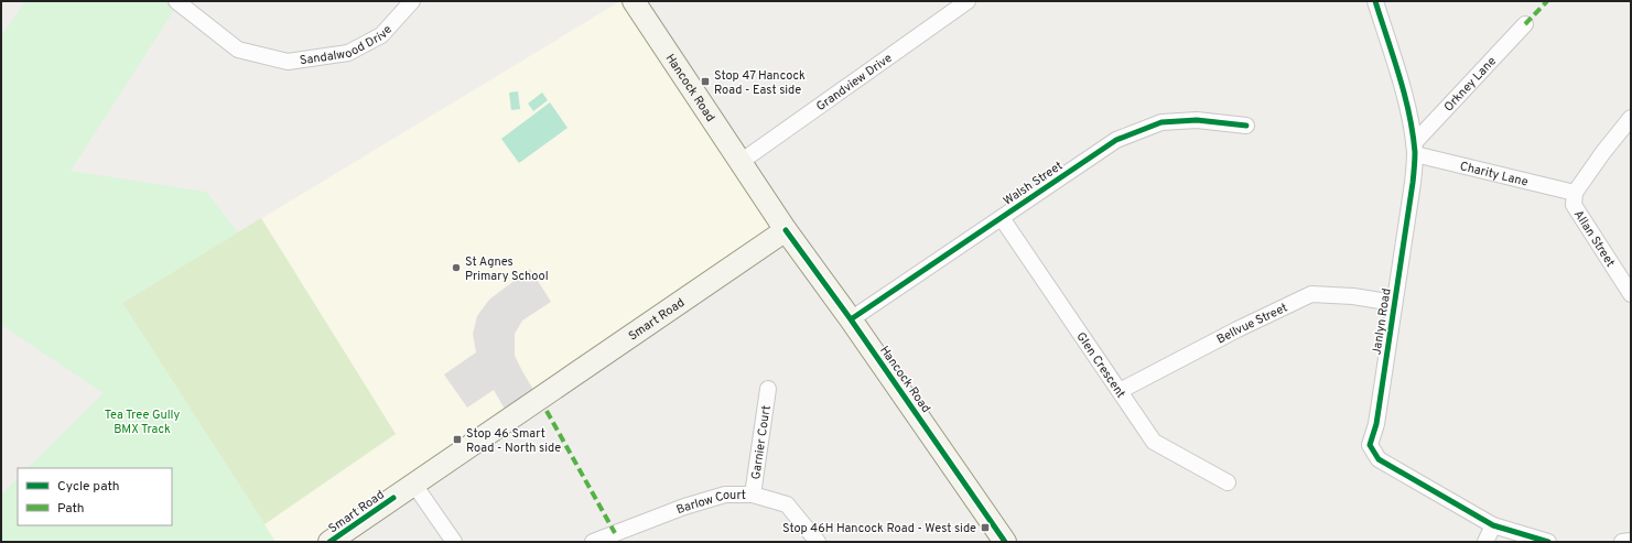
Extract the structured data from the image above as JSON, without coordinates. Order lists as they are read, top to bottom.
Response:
{
  "streets": {
    "main road": ["Hancock Road", "Smart Road"],
    "street": [
      "Sandalwood Drive",
      "Grandview Drive",
      "Orkney Lane",
      "Charity Lane",
      "Walsh Street",
      "Allan Street",
      "Janlyn Road",
      "Bellvue Street",
      "Glen Crescent",
      "Garnier Court",
      "Barlow Court"
    ]
  },
  "crossings": [
    ["Grandview Drive", "Hancock Road"],
    ["Orkney Lane", "Charity Lane"],
    ["Orkney Lane", "Janlyn Road"],
    ["Hancock Road", "Walsh Street"],
    ["Hancock Road", "Smart Road"],
    ["Charity Lane", "Allan Street"],
    ["Charity Lane", "Janlyn Road"],
    ["Walsh Street", "Glen Crescent"],
    ["Janlyn Road", "Bellvue Street"],
    ["Bellvue Street", "Glen Crescent"],
    ["Garnier Court", "Barlow Court"]
  ],
  "parks": ["Tea Tree Gully BMX Track"],
  "places": {
    "transit": ["Stop 47 Hancock Road - East side", "Stop 46 Smart Road - North side", "Stop 46H Hancock Road - West side"],
    "other": ["St Agnes Primary School"]
  },
  "legend": ["Cycle path", "Path"]
}
